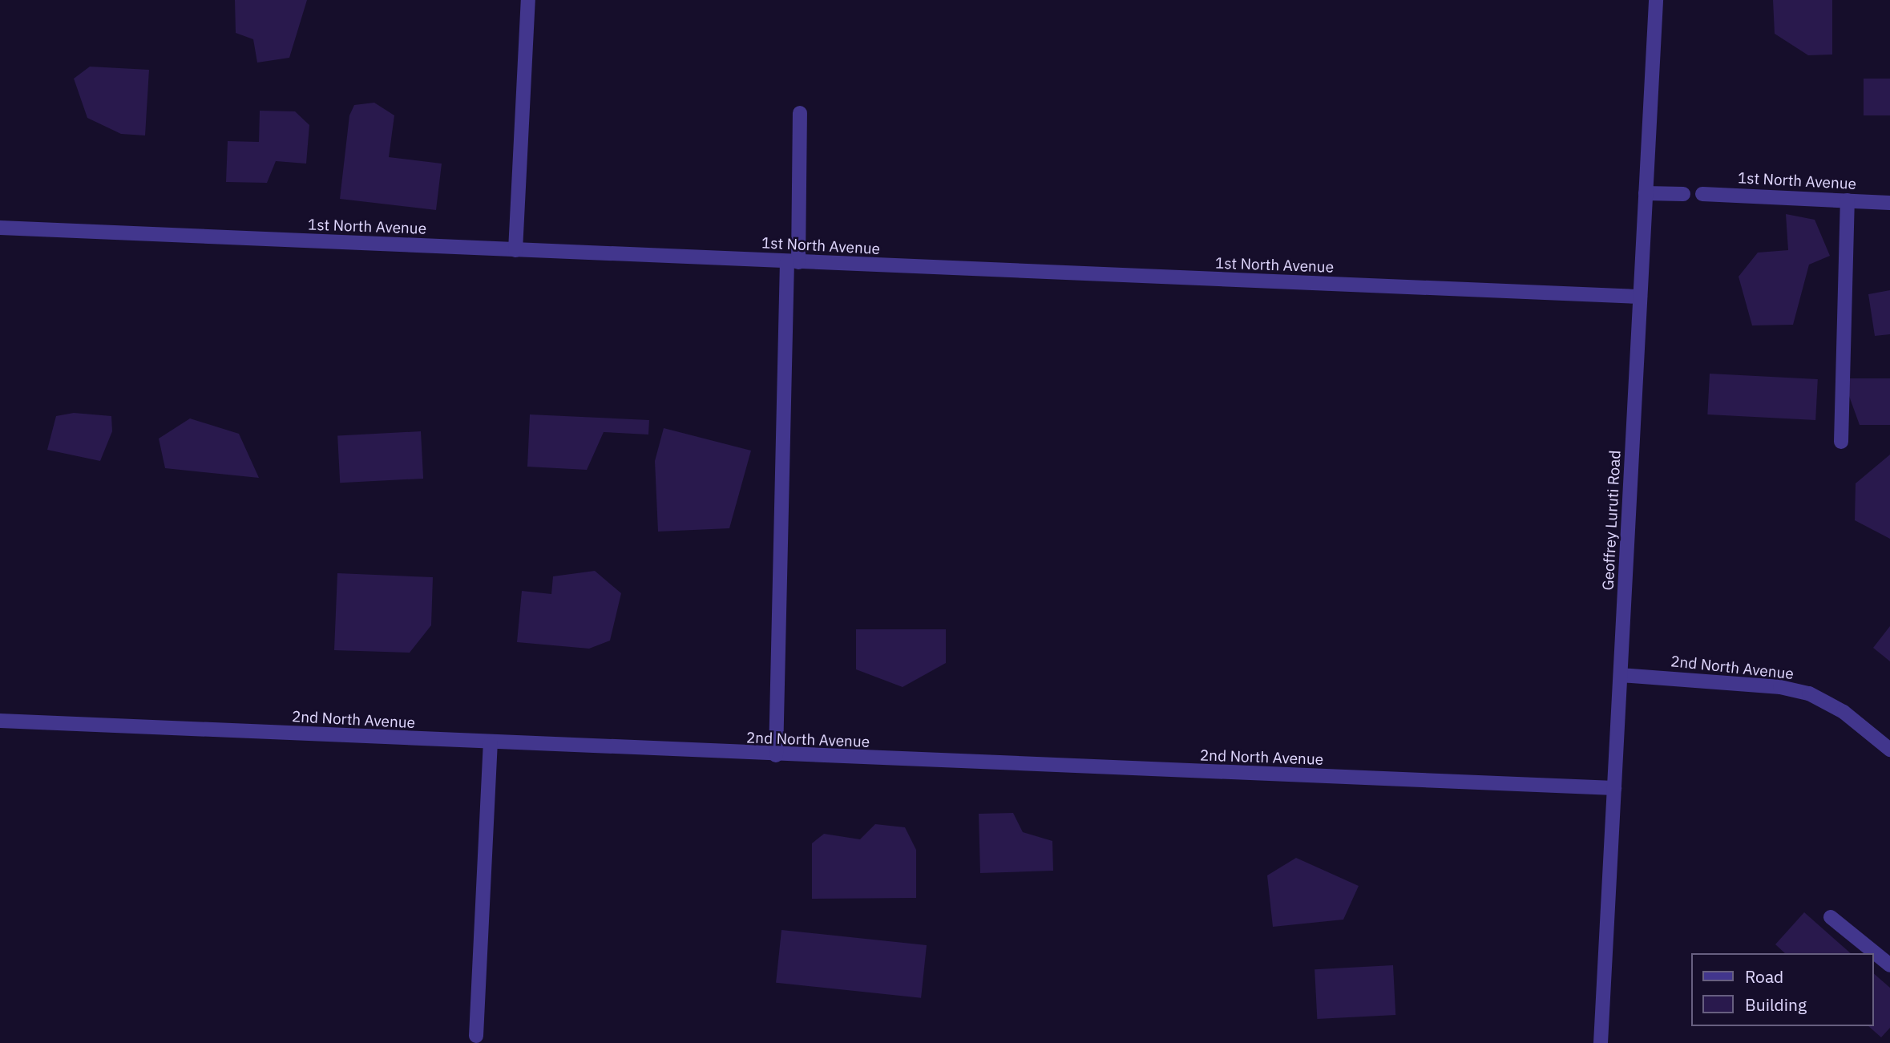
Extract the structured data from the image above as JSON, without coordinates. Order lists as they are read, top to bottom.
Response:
{
  "streets": {
    "street": ["1st North Avenue", "Geoffrey Luruti Road", "2nd North Avenue"]
  },
  "crossings": [
    ["1st North Avenue", "Geoffrey Luruti Road"],
    ["Geoffrey Luruti Road", "2nd North Avenue"]
  ],
  "legend": ["Road", "Building"]
}
